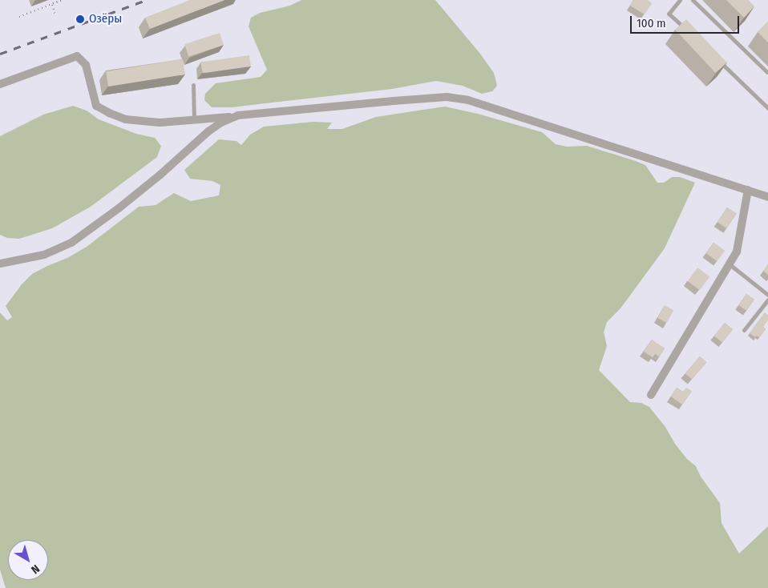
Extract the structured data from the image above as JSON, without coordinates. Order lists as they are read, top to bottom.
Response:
{
  "places": ["Озёры"],
  "scale_bar": "100 m",
  "north": "bottom right"
}
